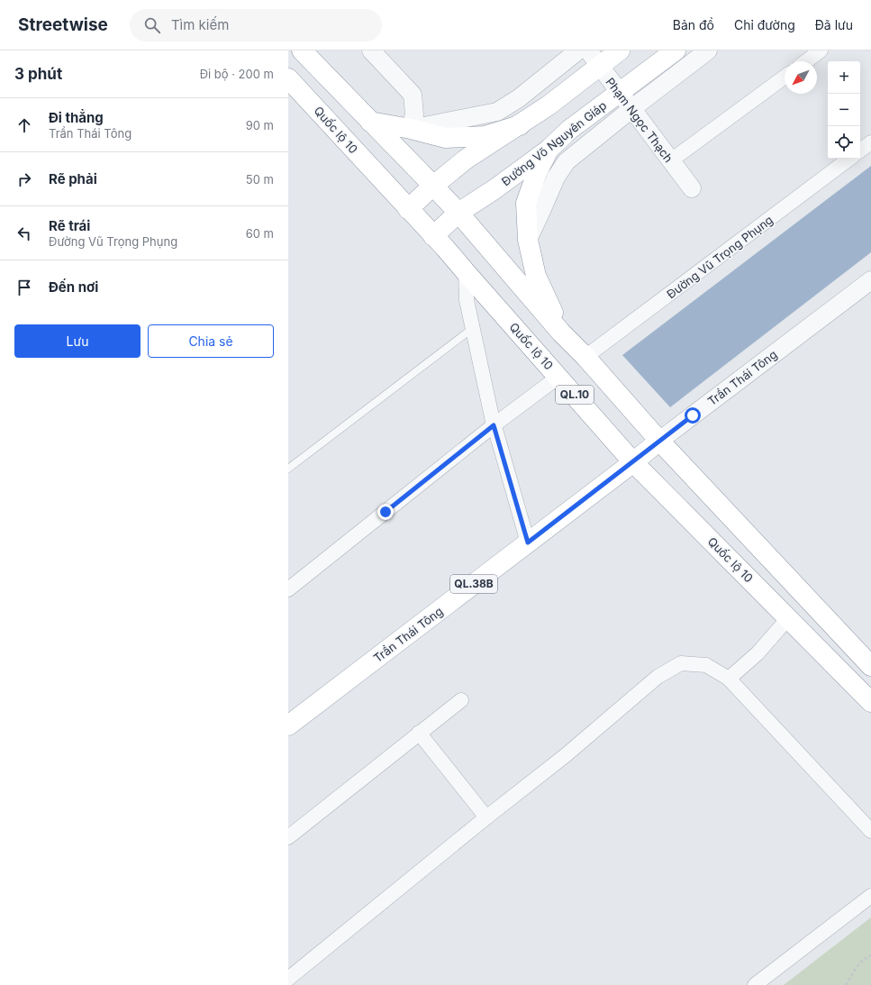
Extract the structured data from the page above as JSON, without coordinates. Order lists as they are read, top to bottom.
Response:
{
  "streets": {
    "main road": [
      "Quốc lộ 10",
      "Đường Võ Nguyên Giáp",
      "Trần Thái Tông",
      "QL.10",
      "QL.38B"
    ],
    "street": ["Phạm Ngọc Thạch", "Đường Vũ Trọng Phụng"]
  },
  "crossings": [
    ["Phạm Ngọc Thạch", "Đường Võ Nguyên Giáp"],
    ["Quốc lộ 10", "Đường Võ Nguyên Giáp"],
    ["Quốc lộ 10", "Trần Thái Tông"],
    ["Đường Võ Nguyên Giáp", "QL.10"],
    ["Đường Vũ Trọng Phụng", "QL.10"],
    ["Trần Thái Tông", "QL.10"]
  ],
  "north": "bottom left",
  "page": {
    "header": "Streetwise",
    "search": "Tìm kiếm",
    "nav": ["Bản đồ", "Chỉ đường", "Đã lưu"],
    "heading": ["3 phút", "Đi bộ · 200 m"],
    "map_buttons": ["+", "−"],
    "list": [
      ["Đi thẳng", "Trần Thái Tông", "90 m"],
      ["Rẽ phải", "50 m"],
      ["Rẽ trái", "Đường Vũ Trọng Phụng", "60 m"],
      "Đến nơi"
    ],
    "buttons": ["Lưu", "Chia sẻ"]
  }
}
